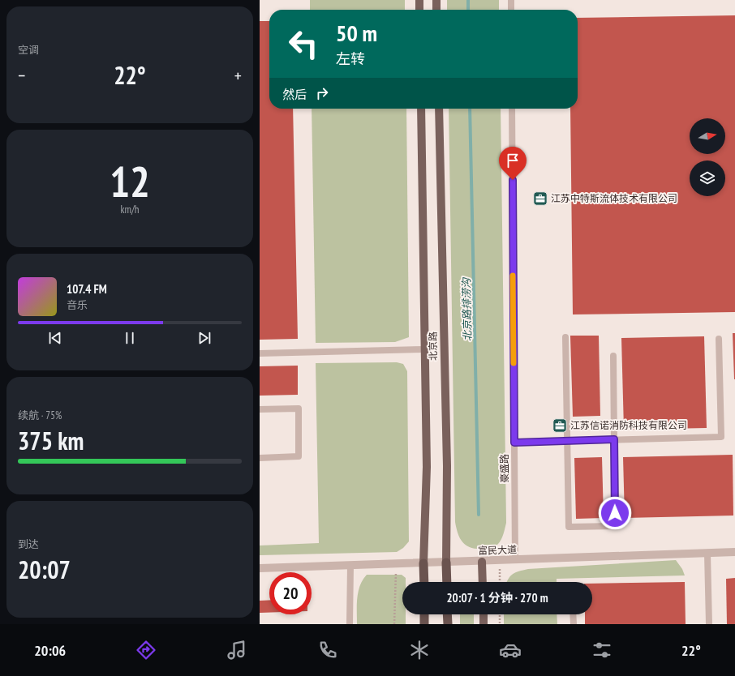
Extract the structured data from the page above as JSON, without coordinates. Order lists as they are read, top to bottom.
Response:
{
  "streets": {
    "highway": ["北京路"],
    "street": ["富民大道"],
    "lane": ["豪盛路"]
  },
  "crossings": [
    ["北京路", "富民大道"],
    ["豪盛路", "富民大道"]
  ],
  "water": ["北京路排涝沟"],
  "places": {
    "office": ["江苏中特斯流体技术有限公司", "江苏信诺消防科技有限公司"]
  },
  "north": "right",
  "page": {
    "tile": [
      "空调",
      ["12", "km/h"],
      ["续航 · 75%", "375 km"],
      ["到达", "20:07"]
    ],
    "turn": ["50 m", "左转"],
    "heat": ["−", "22°", "+"],
    "then": "然后",
    "song": ["107.4 FM", "音乐"],
    "limit": "20",
    "trip": "20:07 · 1 分钟 · 270 m",
    "tabs": ["20:06", "22°"]
  }
}
